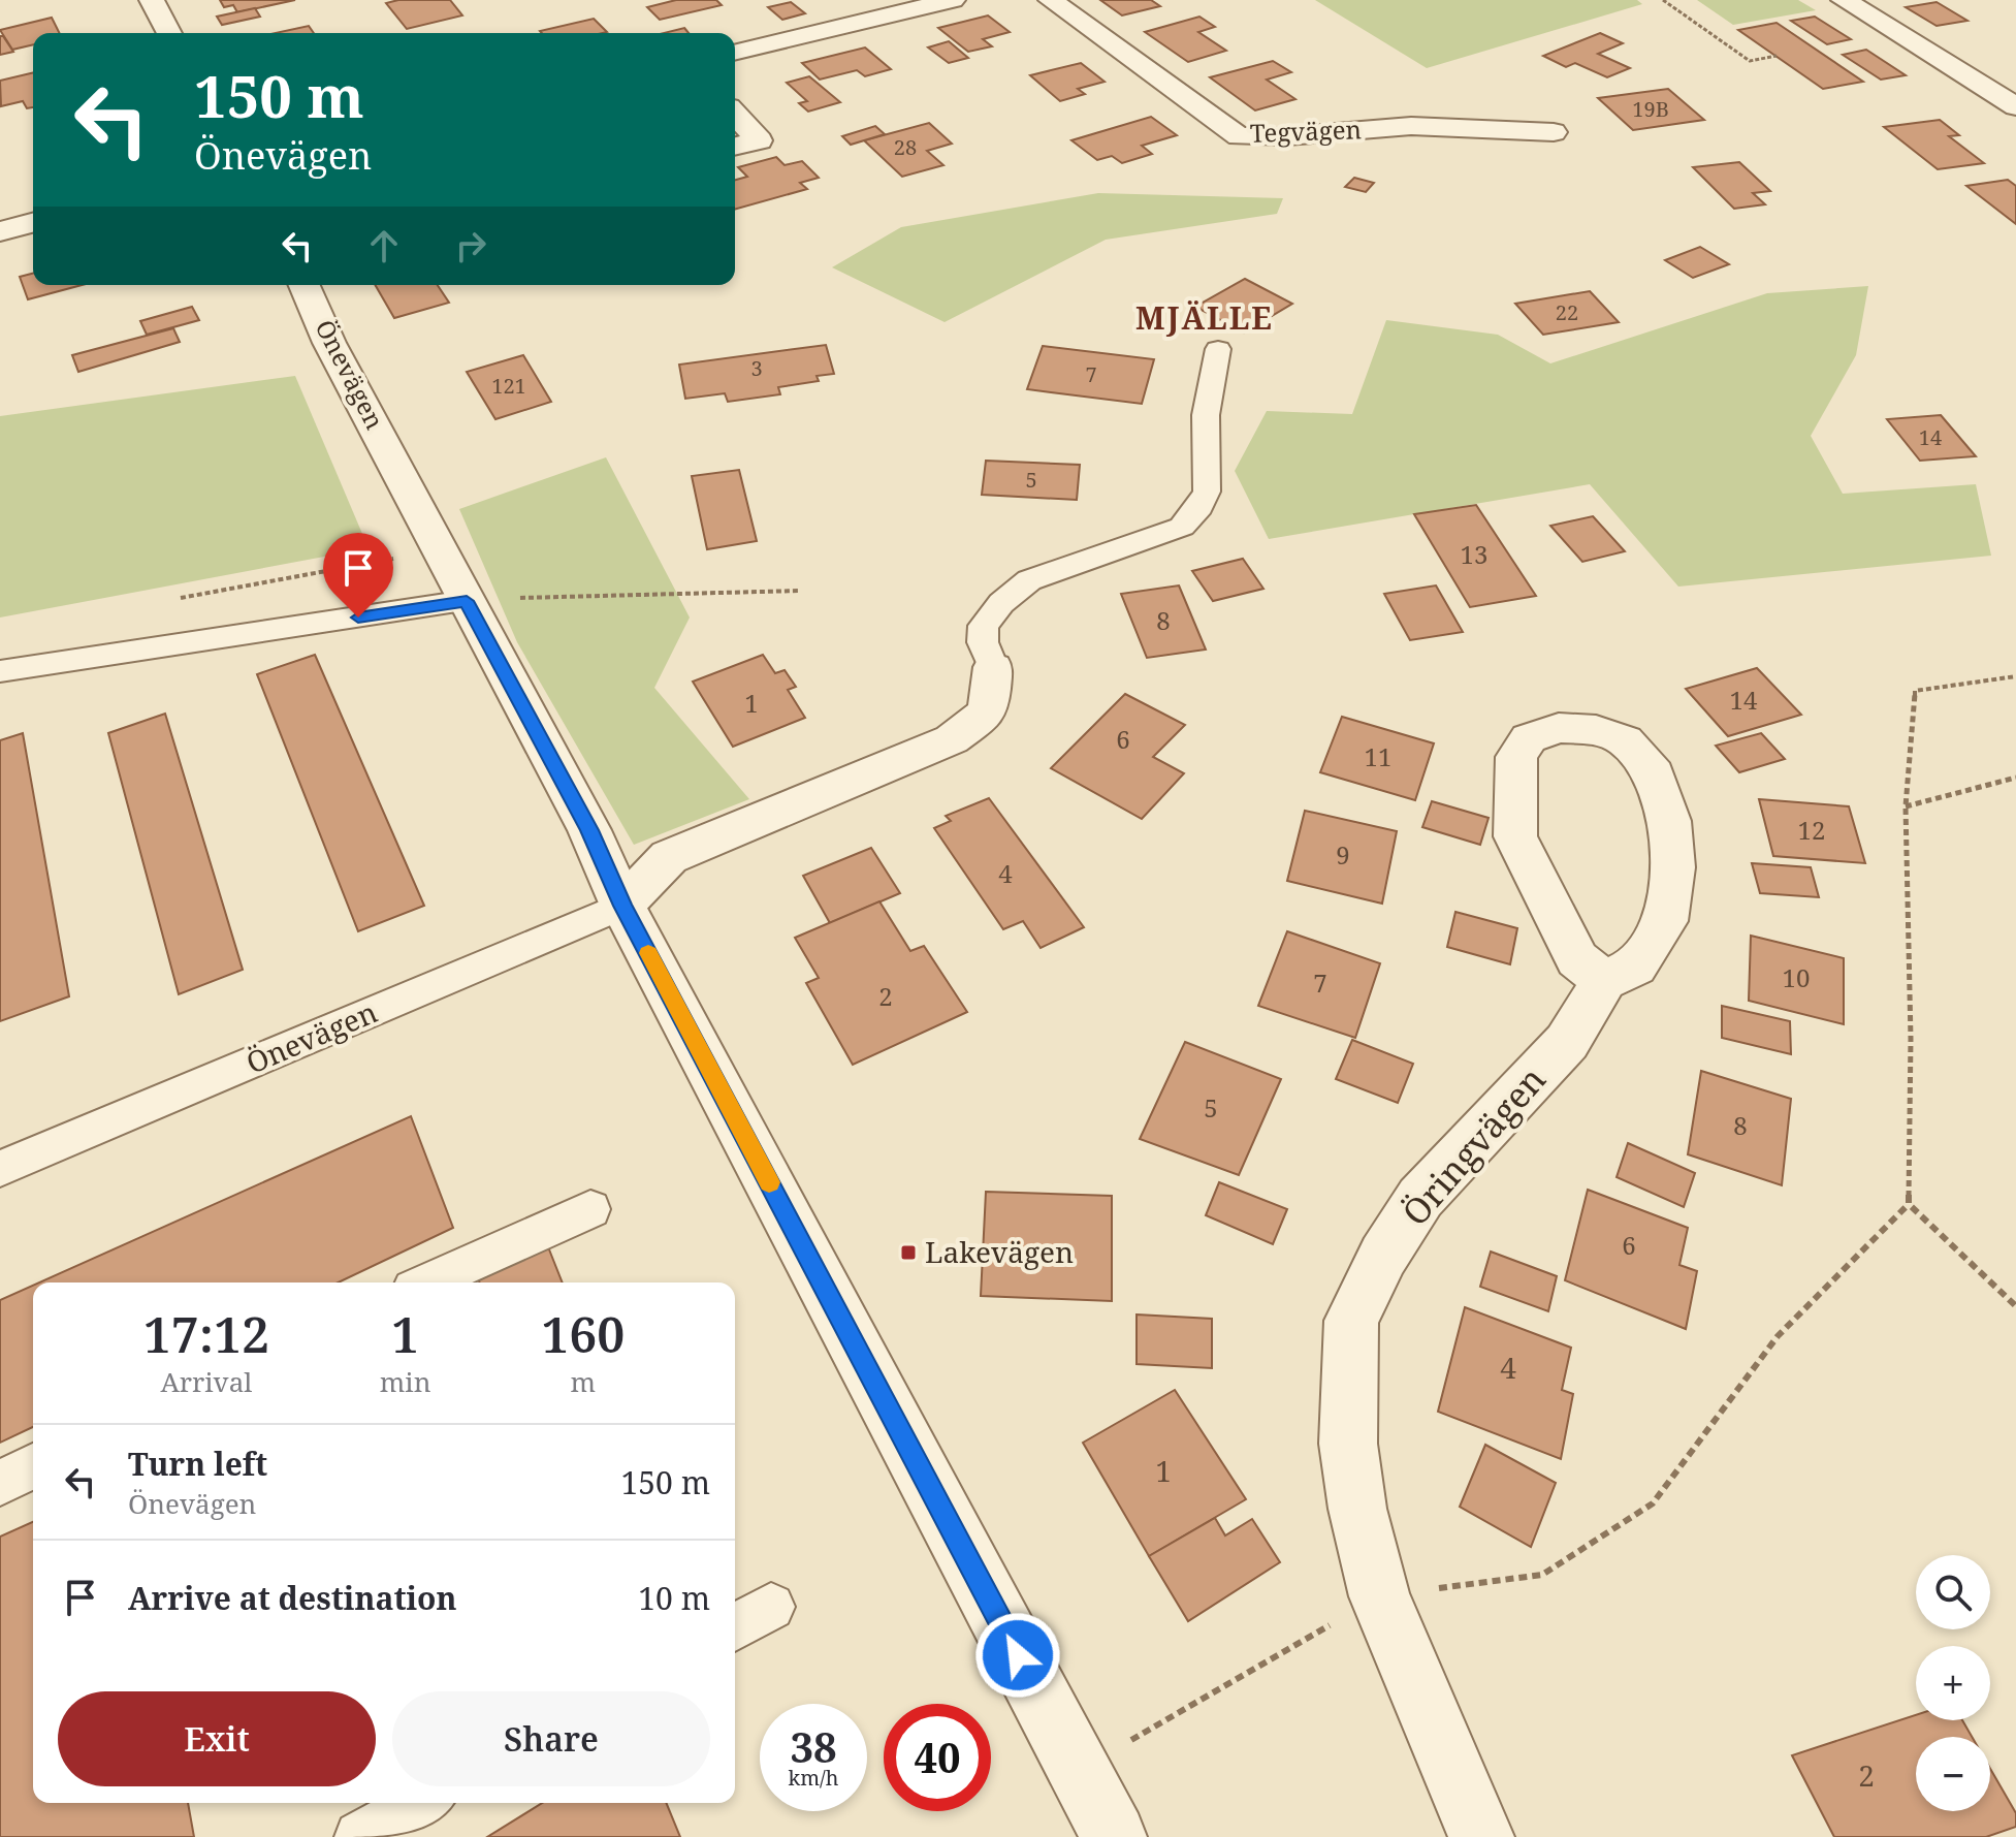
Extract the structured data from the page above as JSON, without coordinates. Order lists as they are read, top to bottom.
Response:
{
  "streets": {
    "street": ["Tegvägen", "Önevägen", "Öringvägen"]
  },
  "districts": ["MJÄLLE"],
  "places": {
    "transit": ["Lakevägen"]
  },
  "house_numbers": [
    "19B",
    "28",
    "22",
    "3",
    "7",
    "121",
    "14",
    "5",
    "13",
    "8",
    "14",
    "1",
    "6",
    "11",
    "12",
    "9",
    "4",
    "10",
    "7",
    "2",
    "5",
    "8",
    "6",
    "4",
    "1",
    "2"
  ],
  "page": {
    "turn": ["150 m", "Önevägen"],
    "eta": [
      "17:12",
      "Arrival",
      "1",
      "min",
      "160",
      "m"
    ],
    "list": [
      {
        "name": "Turn left",
        "note": "Önevägen",
        "value": "150 m"
      },
      {
        "name": "Arrive at destination",
        "value": "10 m"
      }
    ],
    "map_buttons": ["+", "−"],
    "buttons": ["Exit", "Share"],
    "speed": "38 km/h",
    "limit": "40"
  }
}
